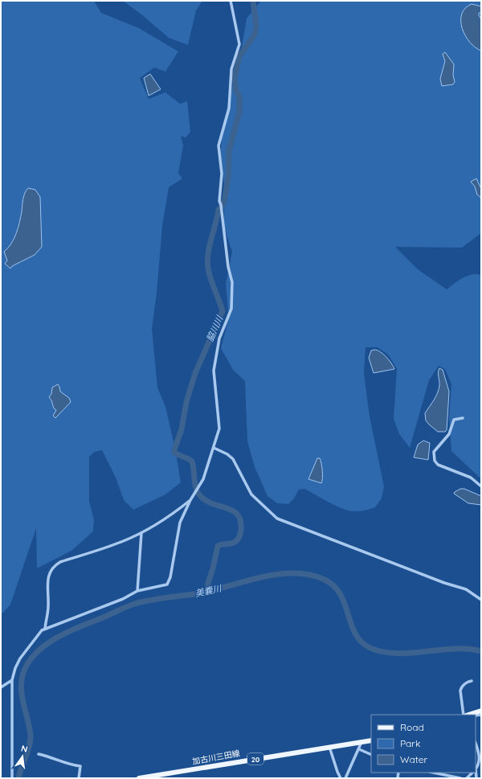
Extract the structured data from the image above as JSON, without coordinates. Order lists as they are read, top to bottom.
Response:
{
  "streets": {
    "main road": ["加古川三田線", "20"]
  },
  "water": ["脇川川", "美嚢川"],
  "legend": ["Road", "Park", "Water"],
  "north": "top"
}
